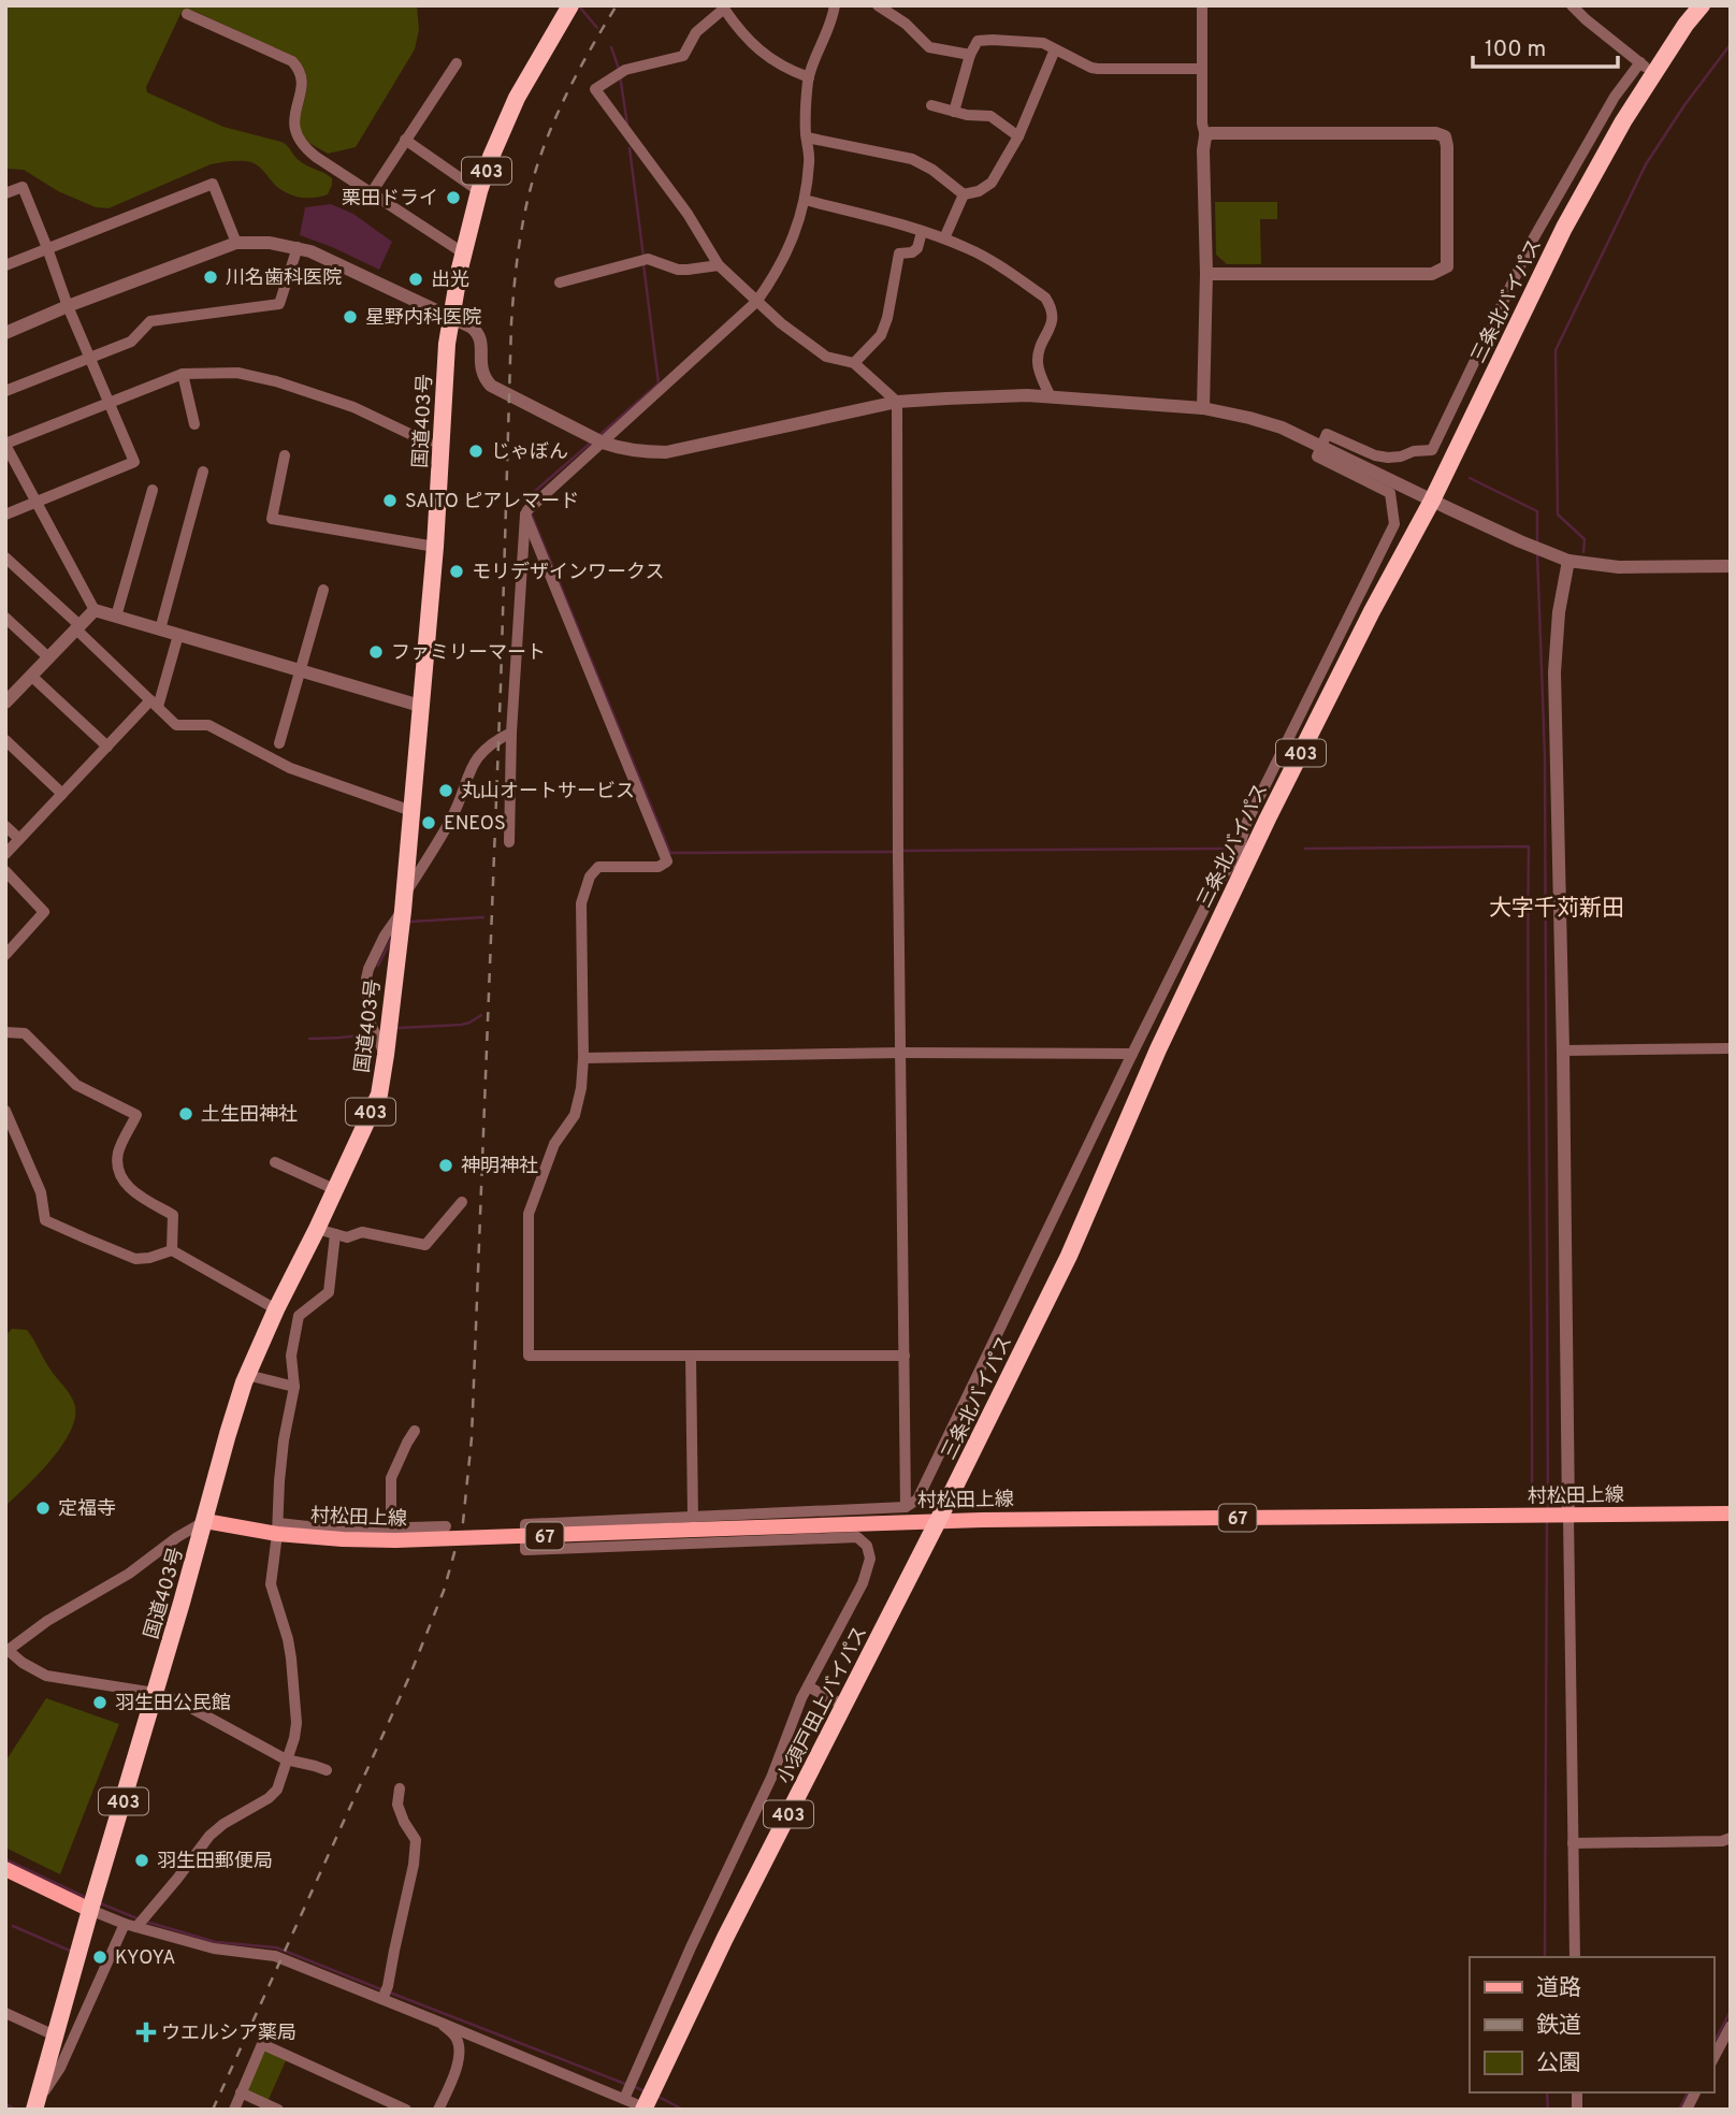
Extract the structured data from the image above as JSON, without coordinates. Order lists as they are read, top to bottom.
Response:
{
  "streets": {
    "highway": [
      "403",
      "三条北バイパス",
      "国道403号",
      "小須戸田上バイパス"
    ],
    "main road": ["村松田上線", "67"]
  },
  "crossings": [
    ["三条北バイパス", "村松田上線"],
    ["三条北バイパス", "小須戸田上バイパス"],
    ["国道403号", "村松田上線"],
    ["村松田上線", "小須戸田上バイパス"]
  ],
  "districts": ["大字千苅新田"],
  "places": {
    "other": [
      "栗田ドライ",
      "川名歯科医院",
      "出光",
      "星野内科医院",
      "じゃぼん",
      "SAITO ピアレマード",
      "モリデザインワークス",
      "ファミリーマート",
      "丸山オートサービス",
      "ENEOS",
      "土生田神社",
      "神明神社",
      "定福寺",
      "羽生田公民館",
      "羽生田郵便局",
      "KYOYA"
    ],
    "health": ["ウエルシア薬局"]
  },
  "legend": ["道路", "鉄道", "公園"],
  "scale_bar": "100 m"
}
